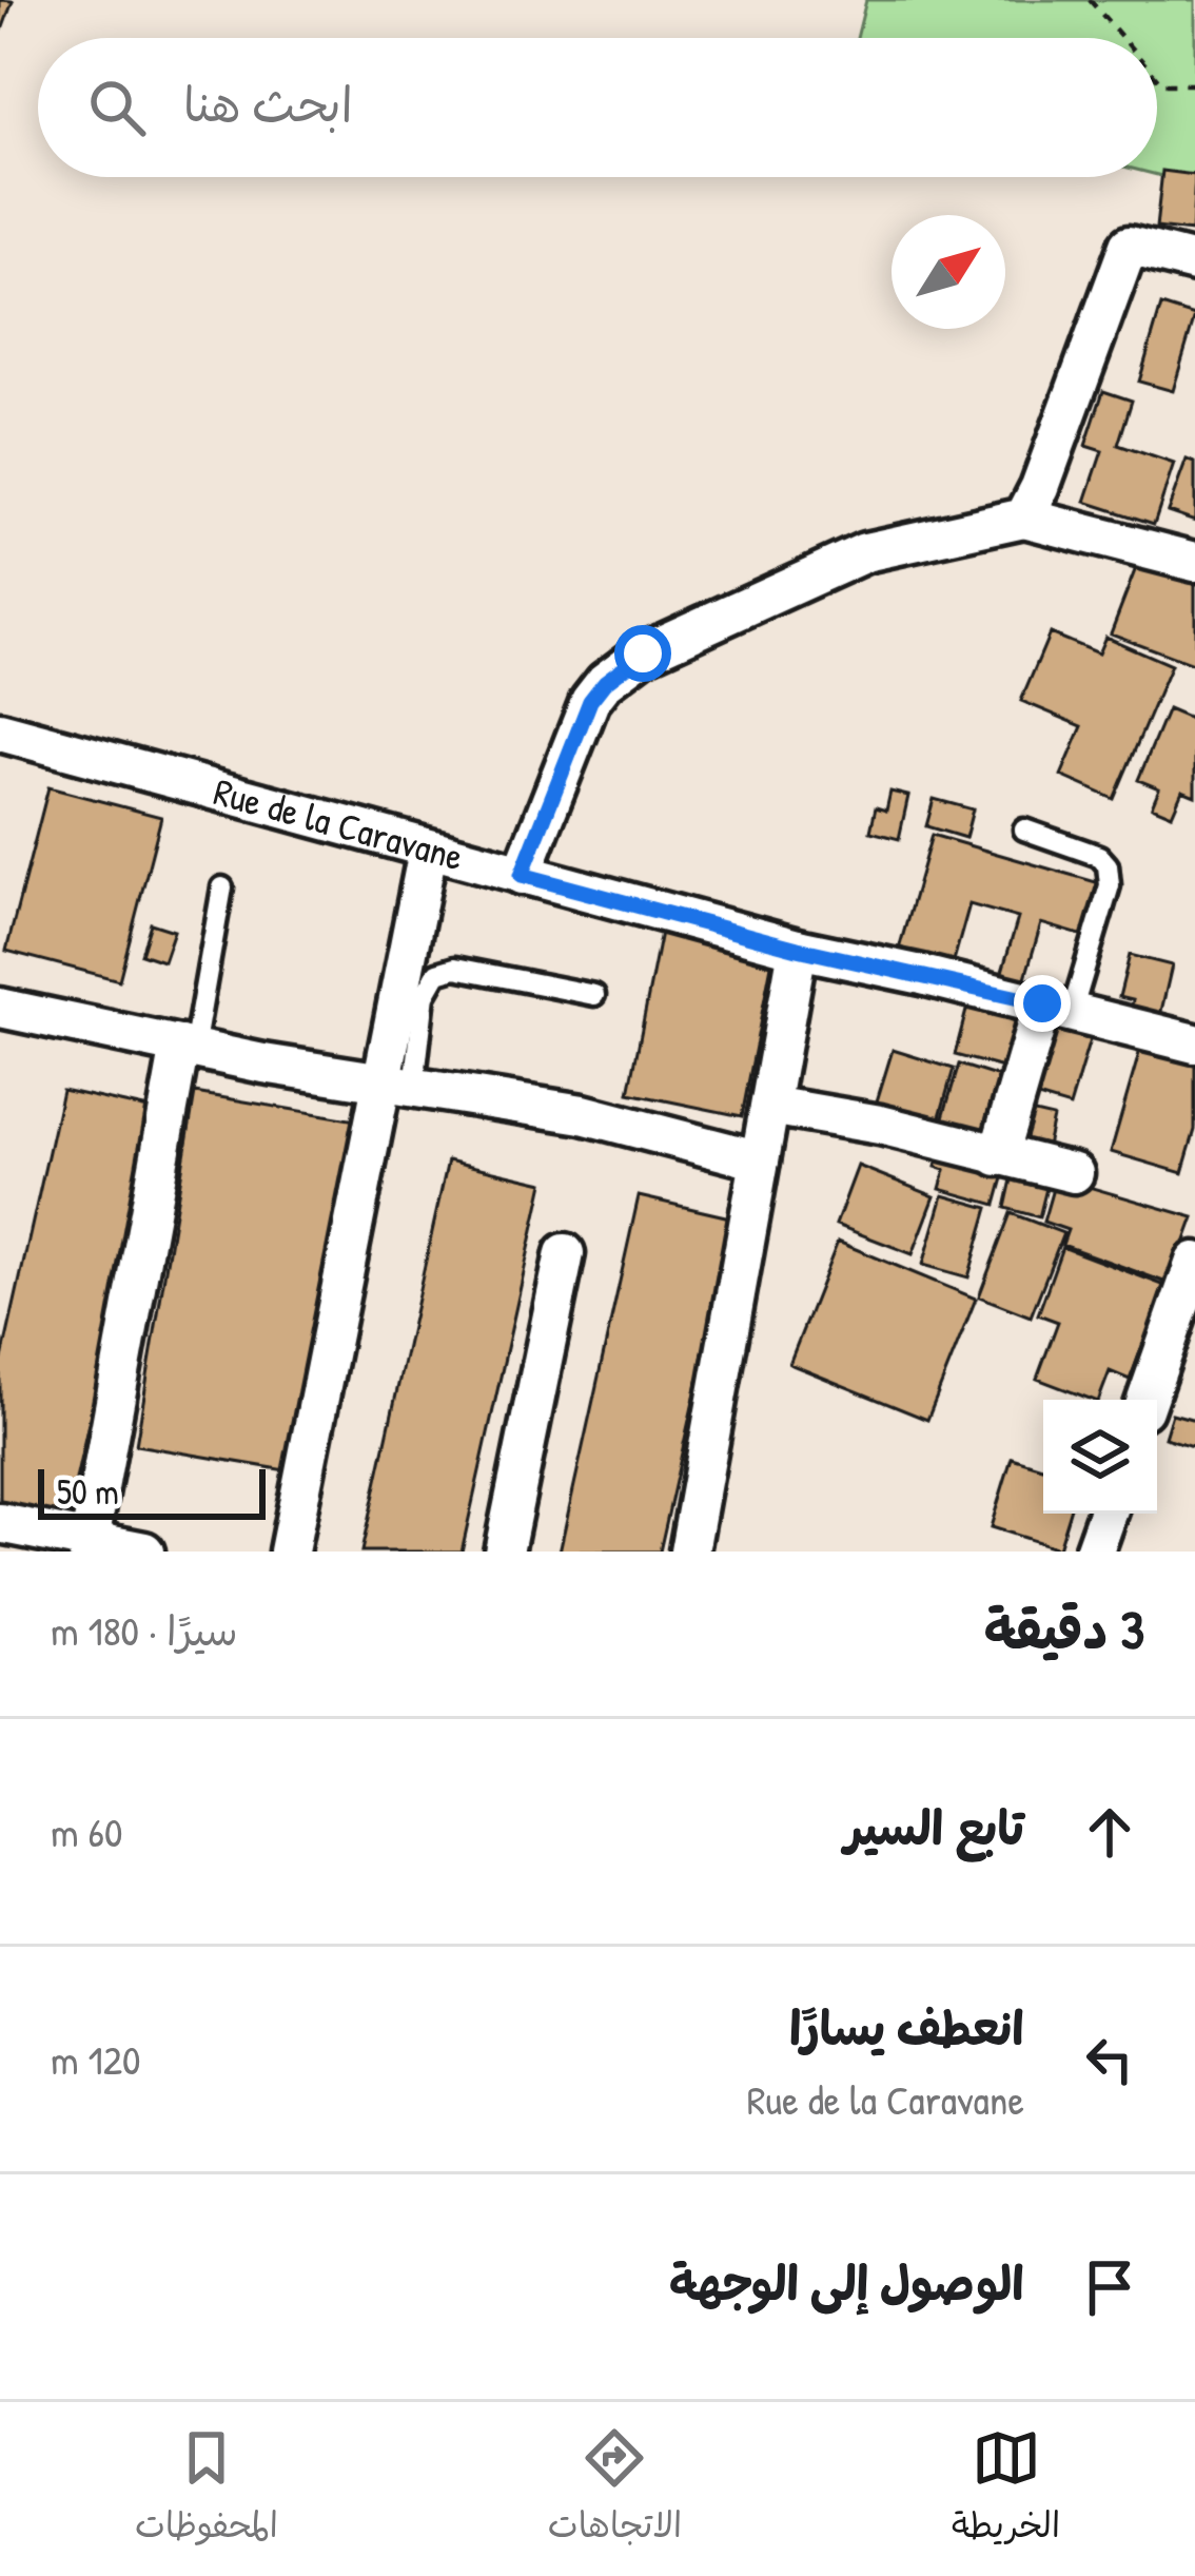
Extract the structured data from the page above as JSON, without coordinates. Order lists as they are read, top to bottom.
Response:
{
  "streets": {
    "street": ["Rue de la Caravane"]
  },
  "scale_bar": "50 m",
  "north": "top right",
  "page": {
    "search": "ابحث هنا",
    "scale": "50 m",
    "heading": ["3 دقيقة", "سيرًا · 180 m"],
    "list": [
      ["تابع السير", "60 m"],
      ["انعطف يسارًا", "Rue de la Caravane", "120 m"],
      "الوصول إلى الوجهة"
    ],
    "nav": ["الخريطة", "الاتجاهات", "المحفوظات"]
  }
}
